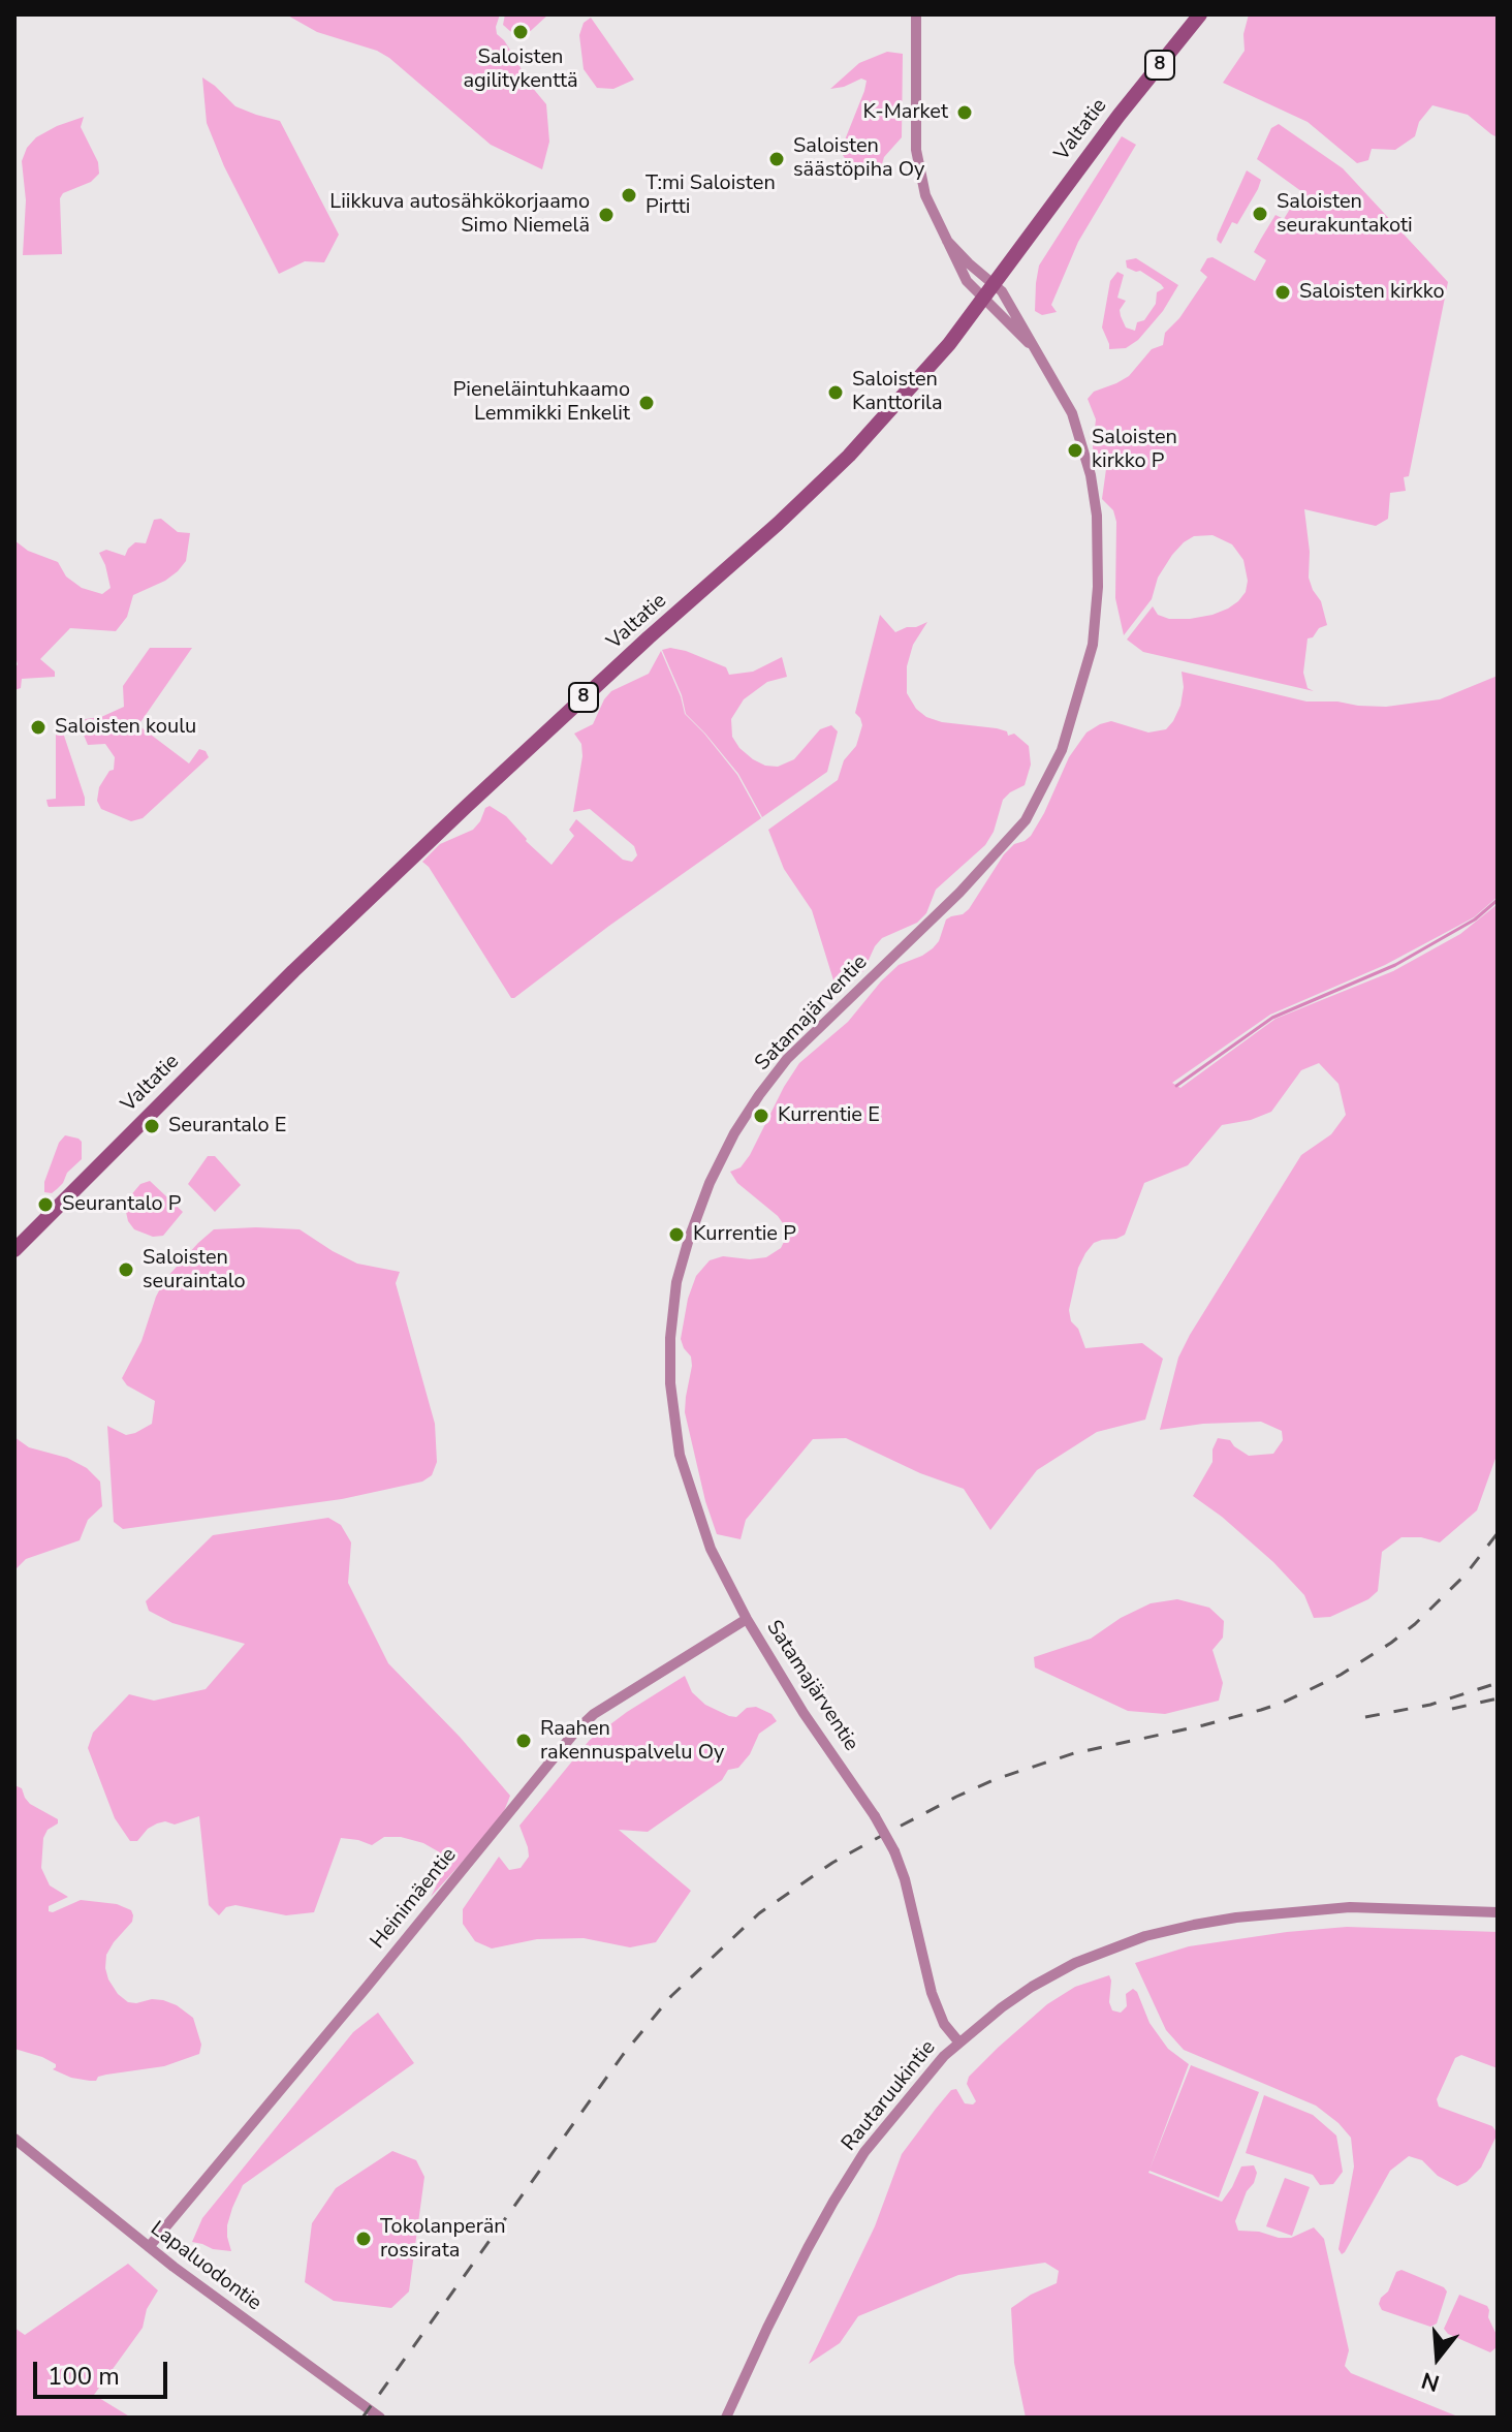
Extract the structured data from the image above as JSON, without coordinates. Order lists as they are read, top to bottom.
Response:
{
  "streets": {
    "highway": ["8", "Valtatie"],
    "street": [
      "Satamajärventie",
      "Heinimäentie",
      "Rautaruukintie",
      "Lapaluodontie"
    ]
  },
  "crossings": [
    ["Valtatie", "Satamajärventie"],
    ["Satamajärventie", "Heinimäentie"],
    ["Satamajärventie", "Rautaruukintie"],
    ["Heinimäentie", "Lapaluodontie"]
  ],
  "places": [
    "Saloisten agilitykenttä",
    "K-Market",
    "Saloisten säästöpiha Oy",
    "T:mi Saloisten Pirtti",
    "Saloisten seurakuntakoti",
    "Liikkuva autosähkökorjaamo Simo Niemelä",
    "Saloisten kirkko",
    "Saloisten Kanttorila",
    "Pieneläintuhkaamo Lemmikki Enkelit",
    "Saloisten kirkko P",
    "Saloisten koulu",
    "Kurrentie E",
    "Seurantalo E",
    "Seurantalo P",
    "Kurrentie P",
    "Saloisten seuraintalo",
    "Raahen rakennuspalvelu Oy",
    "Tokolanperän rossirata"
  ],
  "scale_bar": "100 m",
  "north": "bottom"
}
